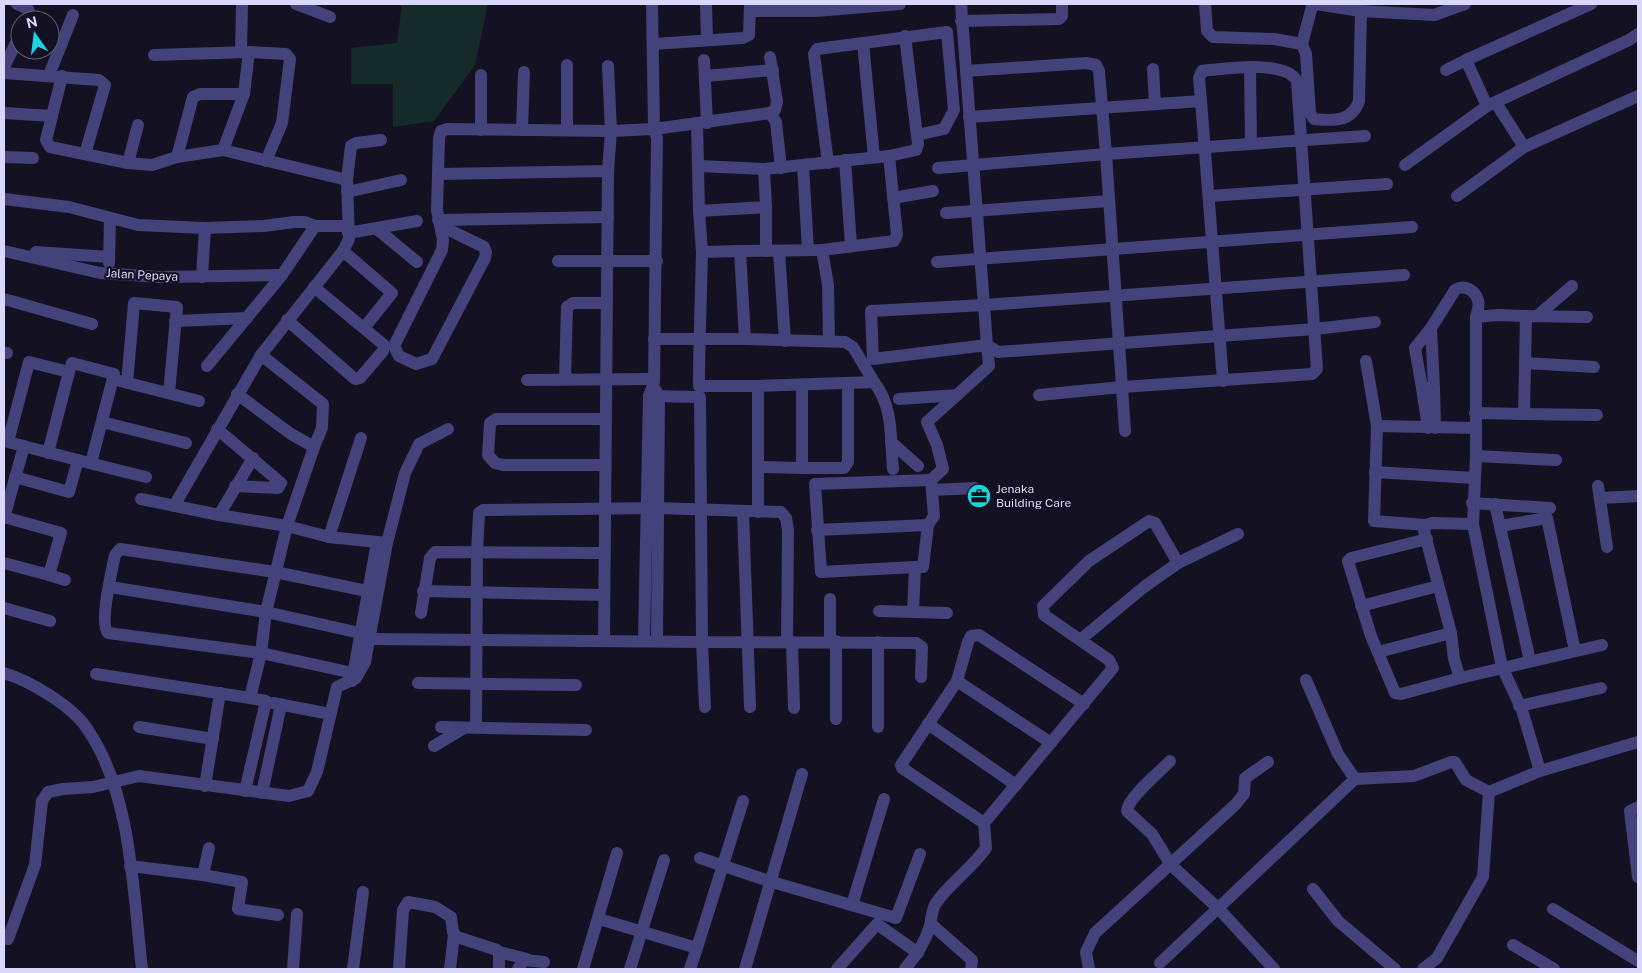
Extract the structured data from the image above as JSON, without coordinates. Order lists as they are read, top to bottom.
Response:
{
  "streets": {
    "street": ["Jalan Pepaya"]
  },
  "places": {
    "office": ["Jenaka Building Care"]
  },
  "north": "top"
}
